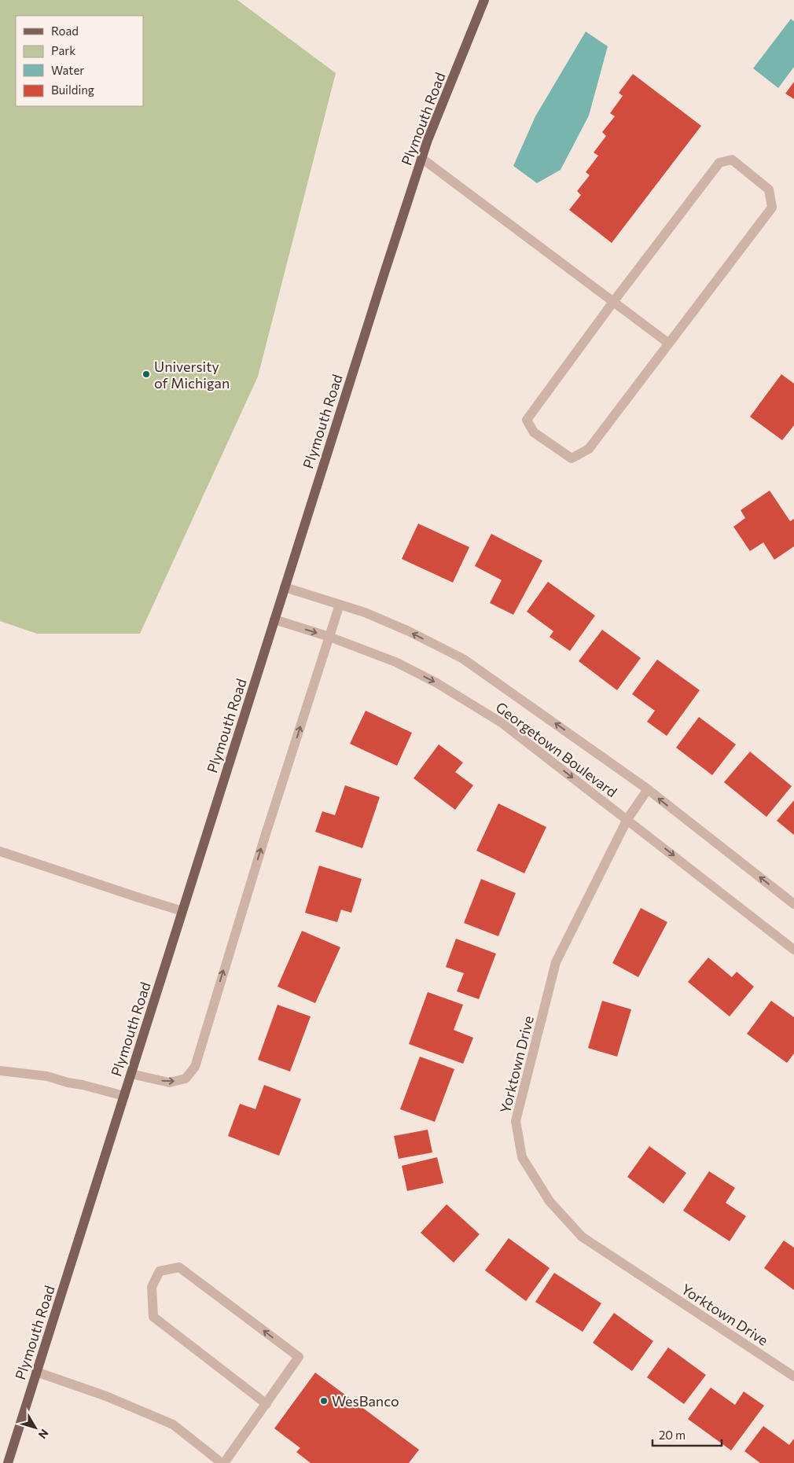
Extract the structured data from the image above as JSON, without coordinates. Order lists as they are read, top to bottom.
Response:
{
  "streets": {
    "main road": ["Plymouth Road"],
    "street": ["Georgetown Boulevard", "Yorktown Drive"]
  },
  "crossings": [
    ["Plymouth Road", "Georgetown Boulevard"],
    ["Georgetown Boulevard", "Yorktown Drive"]
  ],
  "places": ["University of Michigan", "WesBanco"],
  "legend": [
    "Road",
    "Park",
    "Water",
    "Building"
  ],
  "scale_bar": "20 m",
  "north": "bottom right"
}
